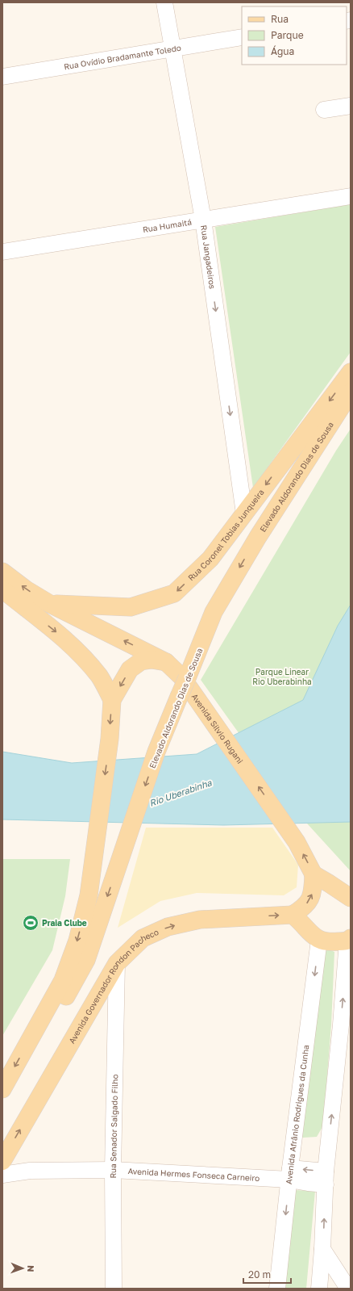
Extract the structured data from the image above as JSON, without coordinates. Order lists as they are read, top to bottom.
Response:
{
  "streets": {
    "main road": [
      "Elevado Aldorando Dias de Sousa",
      "Rua Coronel Tobias Junqueira",
      "Avenida Silvio Rugani",
      "Avenida Governador Rondon Pacheco"
    ],
    "street": [
      "Rua Ovídio Bradamante Toledo",
      "Rua Humaitá",
      "Rua Jangadeiros",
      "Avenida Afrânio Rodrigues da Cunha",
      "Rua Senador Salgado Filho",
      "Avenida Hermes Fonseca Carneiro"
    ]
  },
  "crossings": [
    ["Rua Ovídio Bradamante Toledo", "Rua Jangadeiros"],
    ["Rua Humaitá", "Rua Jangadeiros"],
    ["Rua Jangadeiros", "Rua Coronel Tobias Junqueira"],
    ["Rua Coronel Tobias Junqueira", "Avenida Silvio Rugani"],
    ["Avenida Governador Rondon Pacheco", "Rua Senador Salgado Filho"],
    ["Avenida Afrânio Rodrigues da Cunha", "Avenida Hermes Fonseca Carneiro"],
    ["Rua Senador Salgado Filho", "Avenida Hermes Fonseca Carneiro"]
  ],
  "one_way": ["Rua Jangadeiros", "Rua Coronel Tobias Junqueira", "Avenida Governador Rondon Pacheco"],
  "water": ["Rio Uberabinha"],
  "parks": ["Parque Linear Rio Uberabinha"],
  "places": {
    "sports": ["Praia Clube"]
  },
  "legend": ["Rua", "Parque", "Água"],
  "scale_bar": "20 m",
  "north": "right"
}
